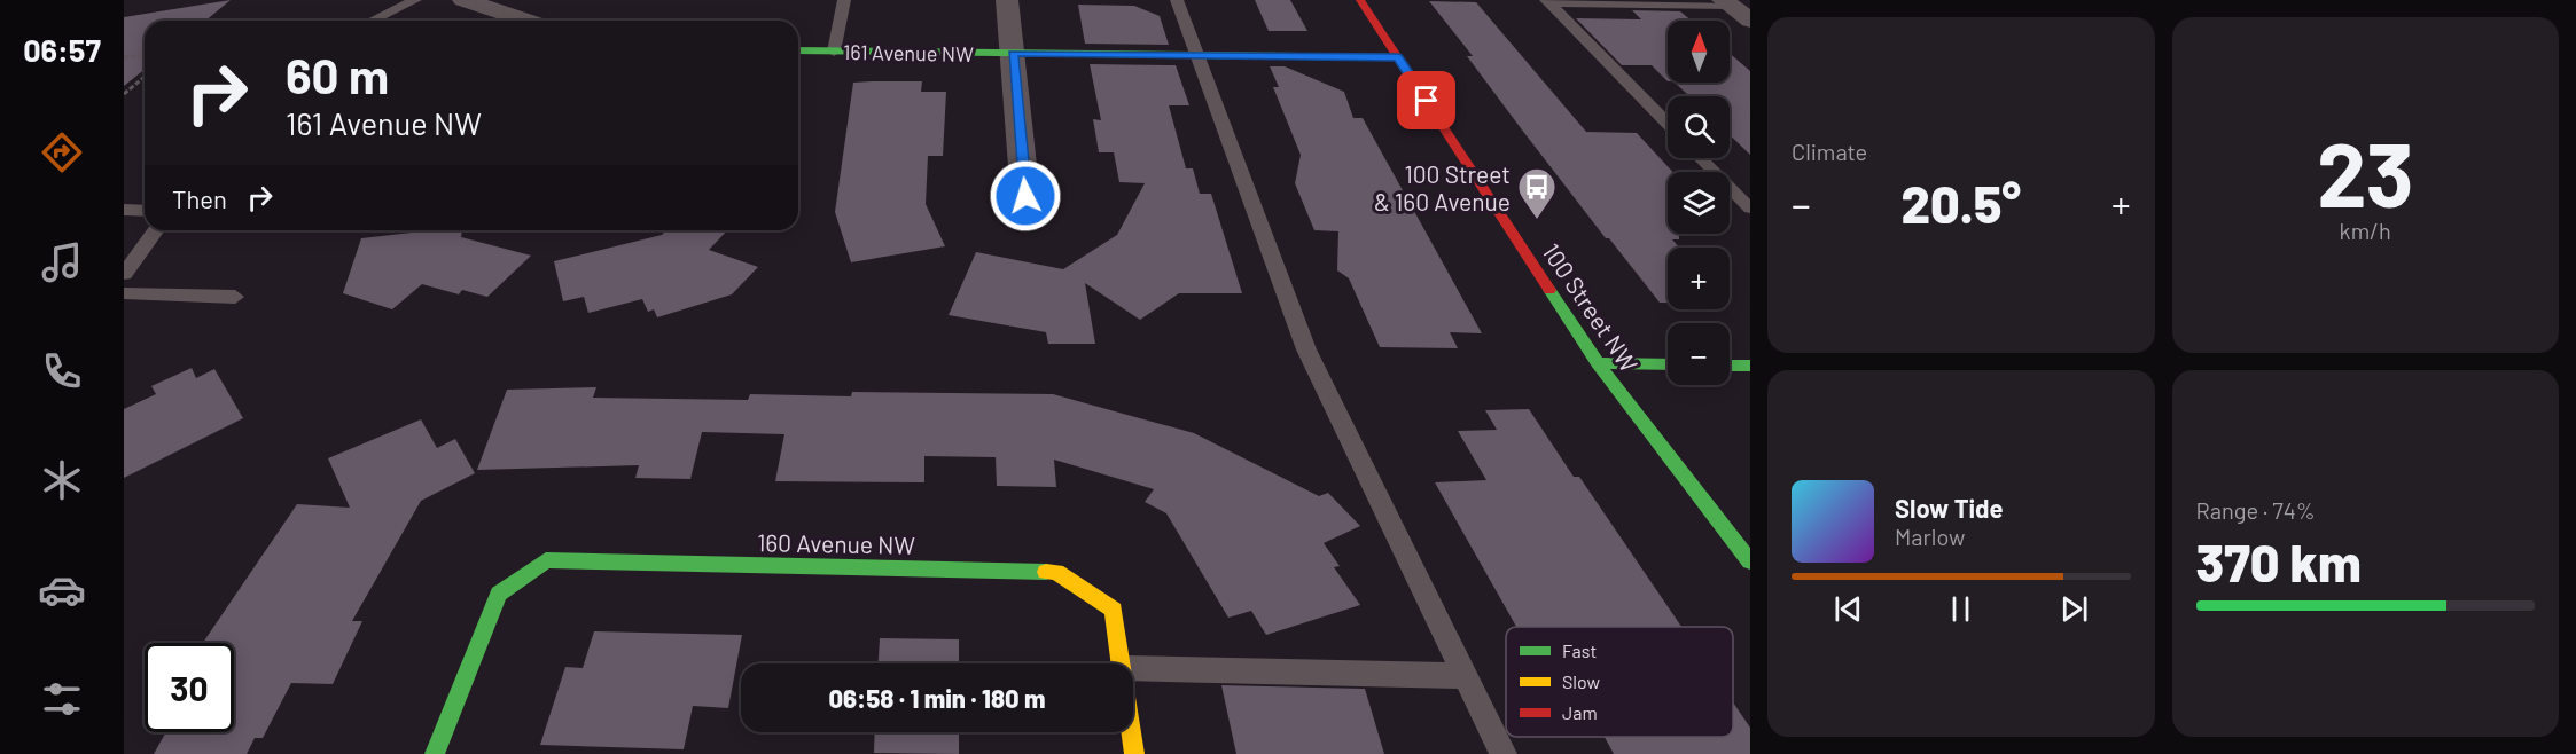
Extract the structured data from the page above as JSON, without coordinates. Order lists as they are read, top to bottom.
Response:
{
  "streets": {
    "street": ["161 Avenue NW", "100 Street NW", "160 Avenue NW"]
  },
  "crossings": [
    ["161 Avenue NW", "100 Street NW"]
  ],
  "places": {
    "bus stop": ["100 Street & 160 Avenue"]
  },
  "legend": ["Fast", "Slow", "Jam"],
  "north": "top",
  "page": {
    "tabs": "06:57",
    "tile": [
      "Climate",
      ["23", "km/h"],
      ["Range · 74%", "370 km"]
    ],
    "map_buttons": ["+", "−"],
    "turn": ["60 m", "161 Avenue NW"],
    "then": "Then",
    "heat": ["−", "20.5°", "+"],
    "song": ["Slow Tide", "Marlow"],
    "limit": "30",
    "trip": "06:58 · 1 min · 180 m"
  }
}
